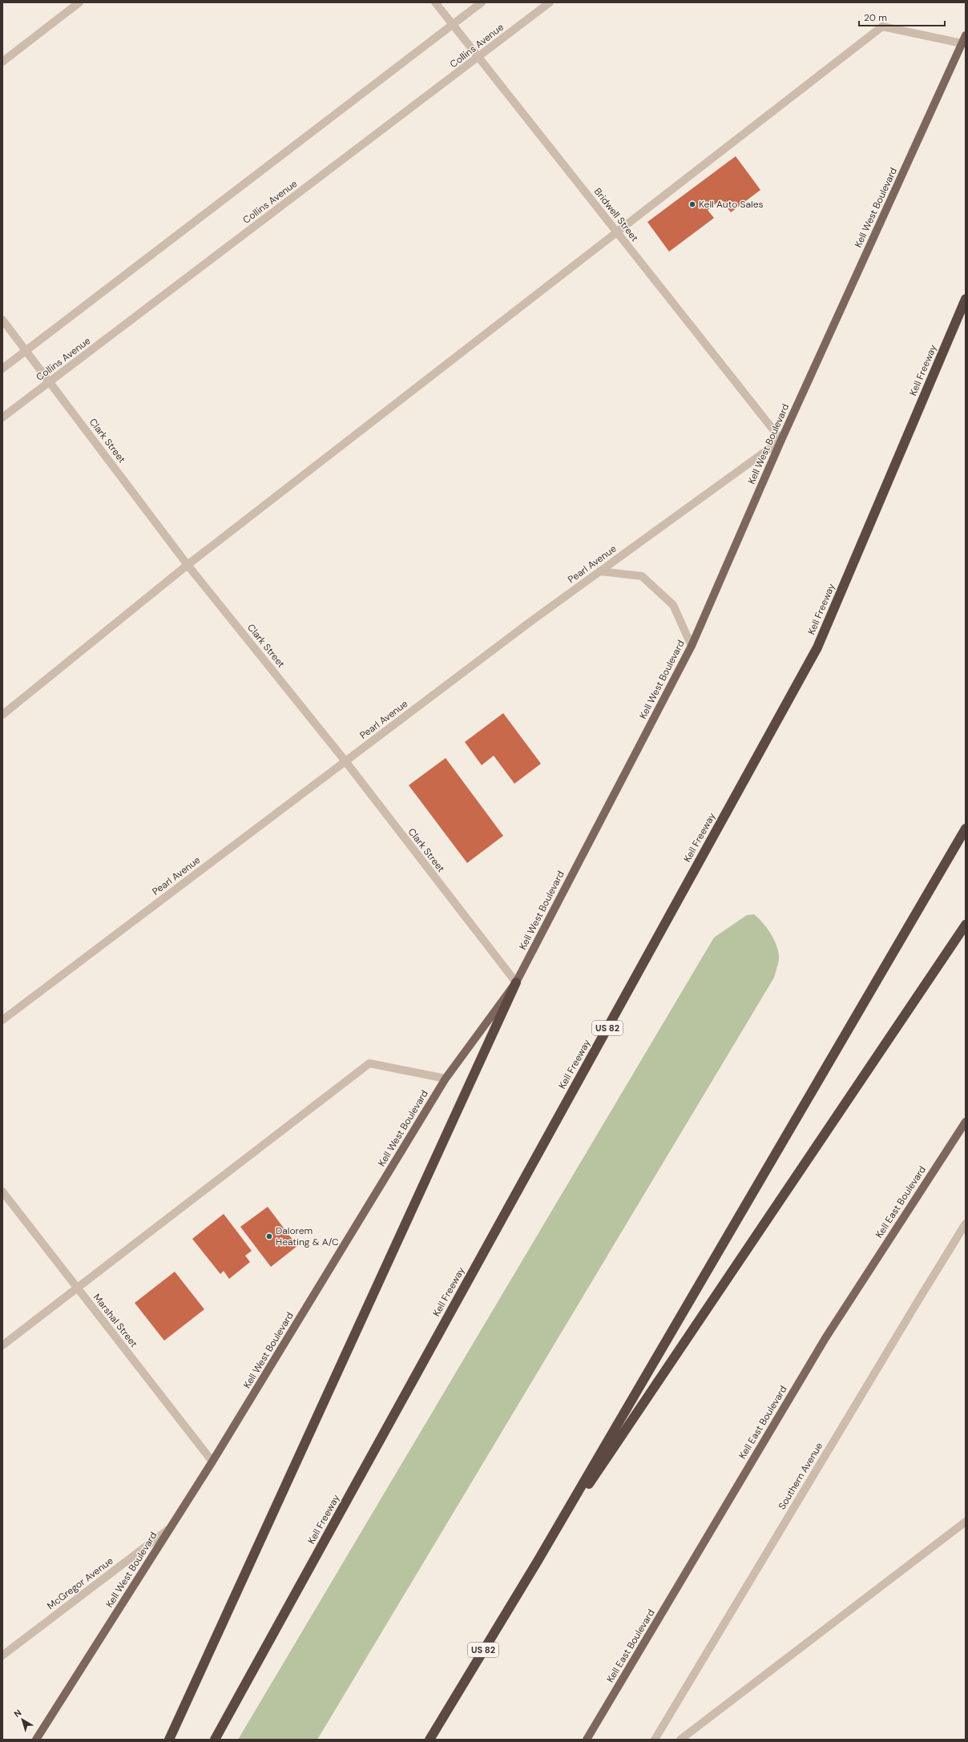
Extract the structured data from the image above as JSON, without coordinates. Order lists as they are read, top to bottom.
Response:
{
  "streets": {
    "highway": ["Kell Freeway", "US 82"],
    "main road": ["Kell West Boulevard", "Kell East Boulevard"],
    "street": [
      "Collins Avenue",
      "Bridwell Street",
      "Clark Street",
      "Pearl Avenue",
      "Marshal Street",
      "Southern Avenue",
      "McGregor Avenue"
    ]
  },
  "crossings": [
    ["Collins Avenue", "Bridwell Street"],
    ["Collins Avenue", "Clark Street"],
    ["Kell West Boulevard", "Bridwell Street"],
    ["Kell West Boulevard", "Clark Street"],
    ["Kell West Boulevard", "Pearl Avenue"],
    ["Kell West Boulevard", "Marshal Street"],
    ["Kell West Boulevard", "McGregor Avenue"],
    ["Bridwell Street", "Pearl Avenue"],
    ["Clark Street", "Pearl Avenue"]
  ],
  "places": ["Kell Auto Sales", "Dalorem Heating & A/C"],
  "scale_bar": "20 m",
  "north": "top left"
}
